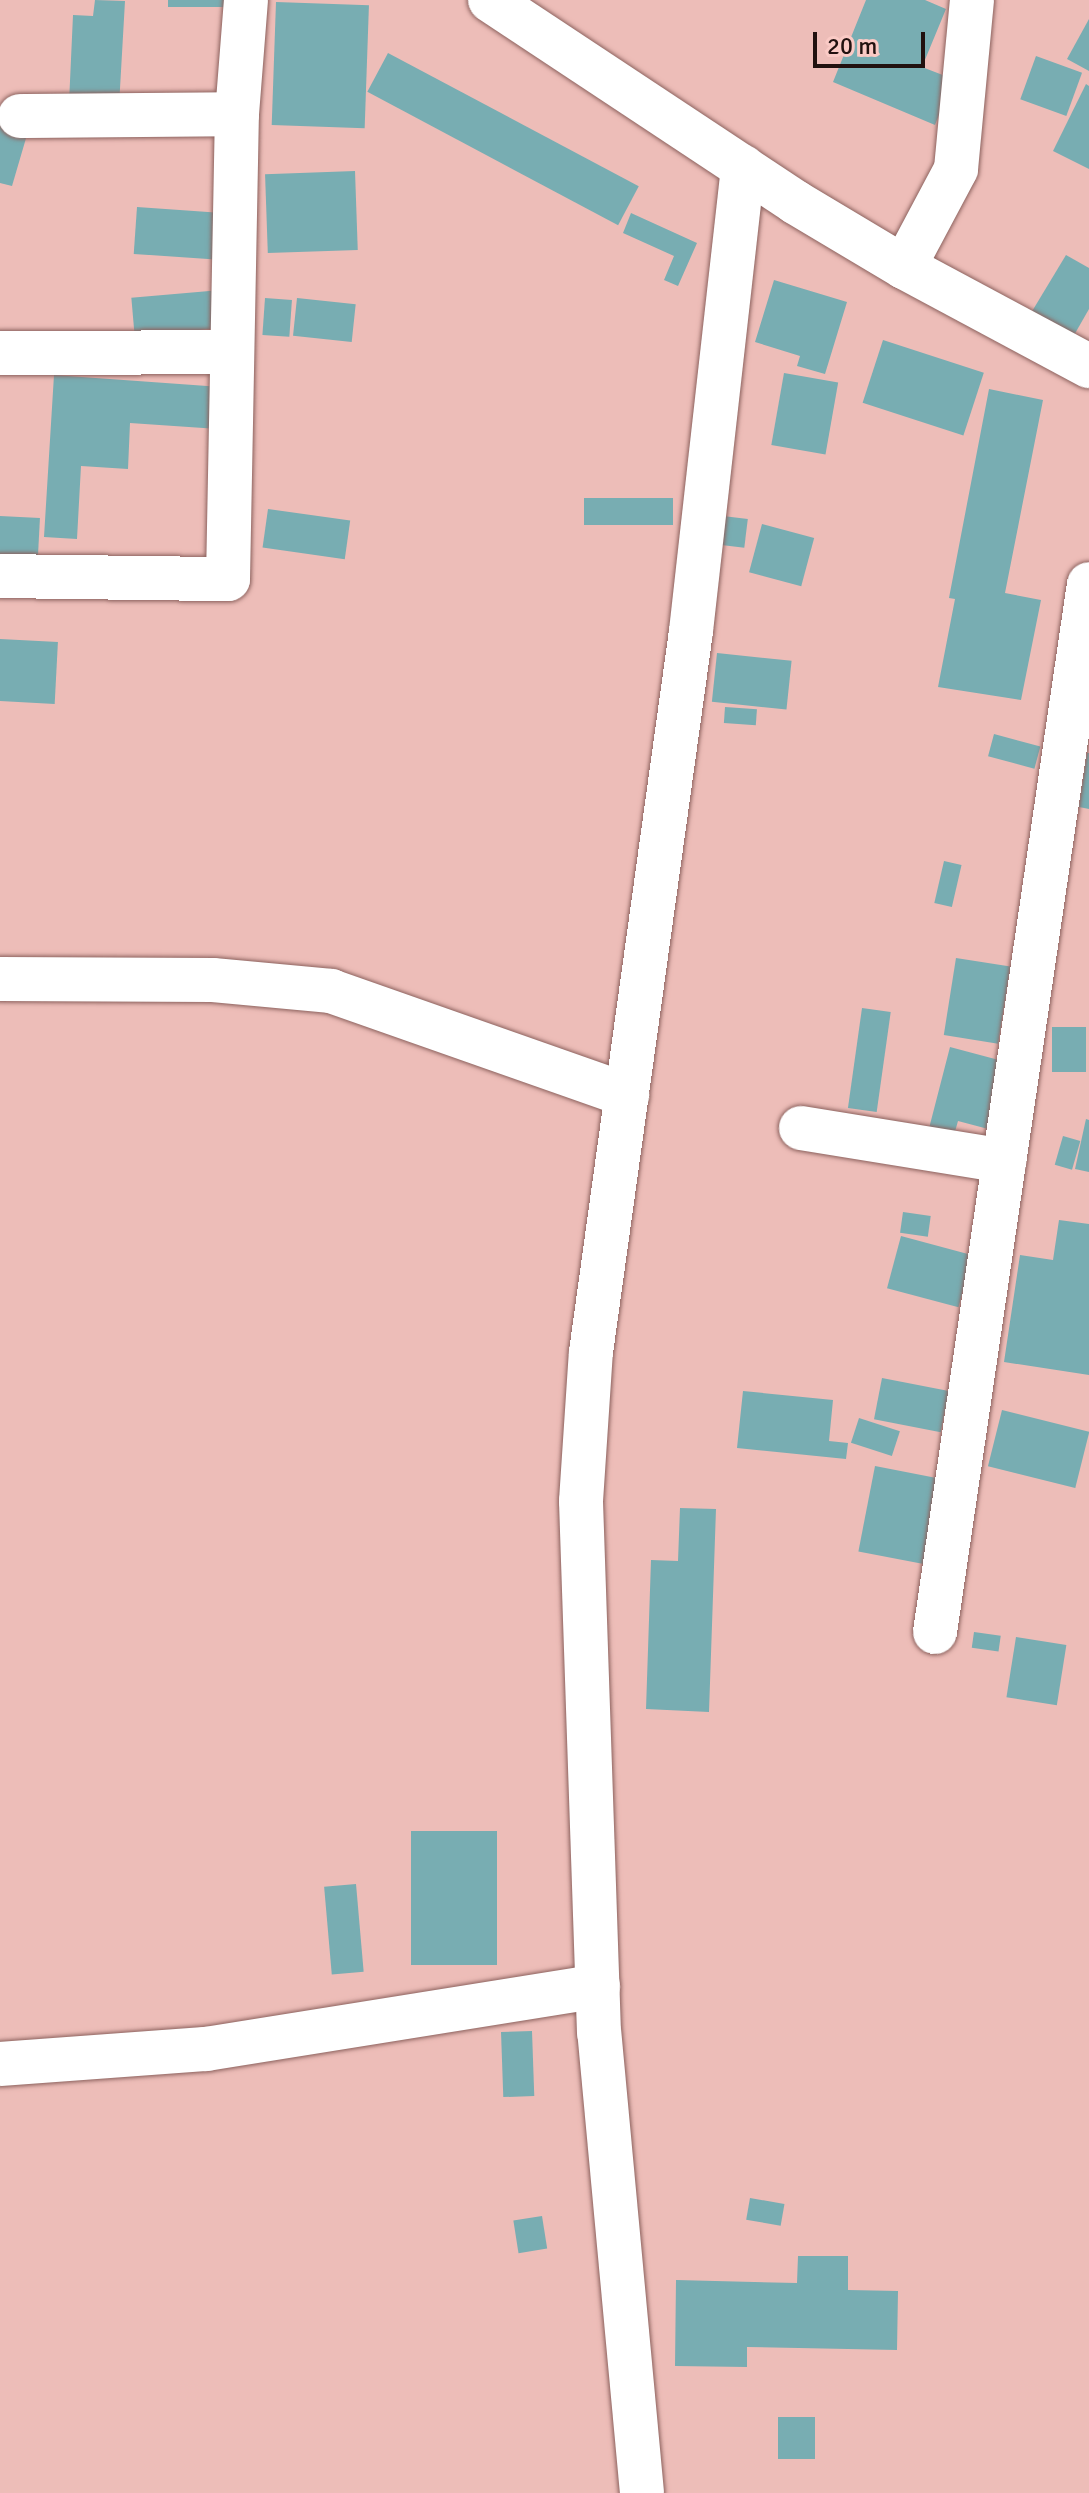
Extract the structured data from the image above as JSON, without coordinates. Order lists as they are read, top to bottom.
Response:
{
  "scale_bar": "20 m"
}
